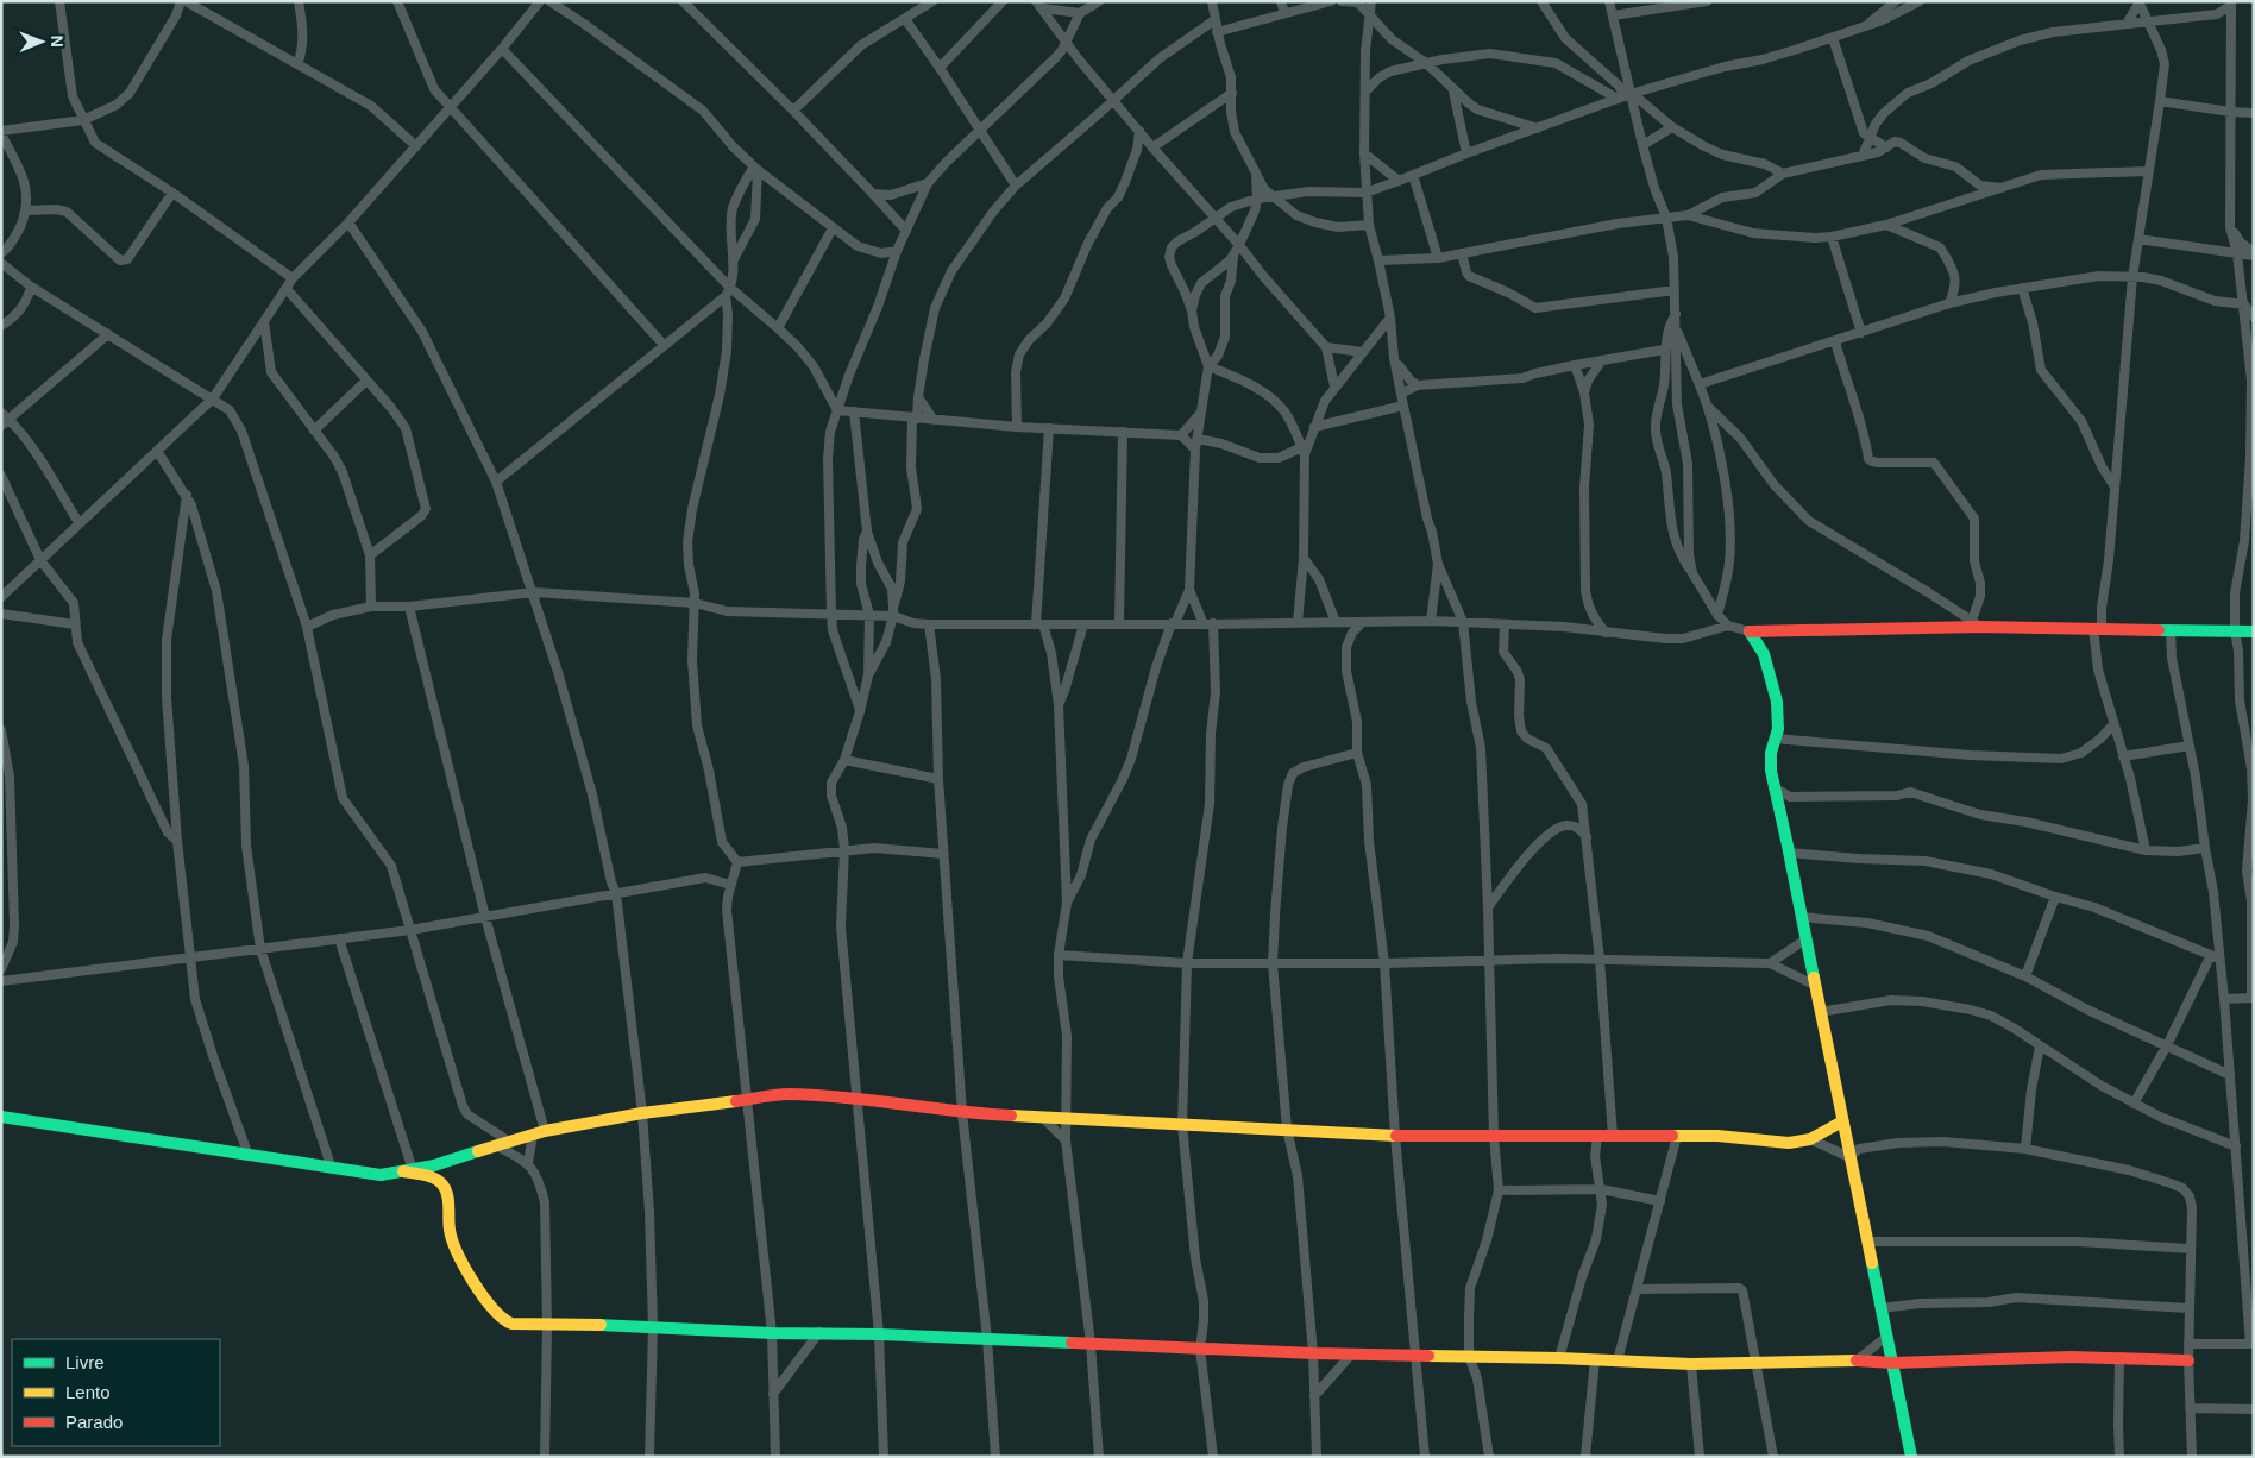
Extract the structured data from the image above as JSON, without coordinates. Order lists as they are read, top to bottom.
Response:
{
  "legend": ["Livre", "Lento", "Parado"],
  "north": "right"
}
